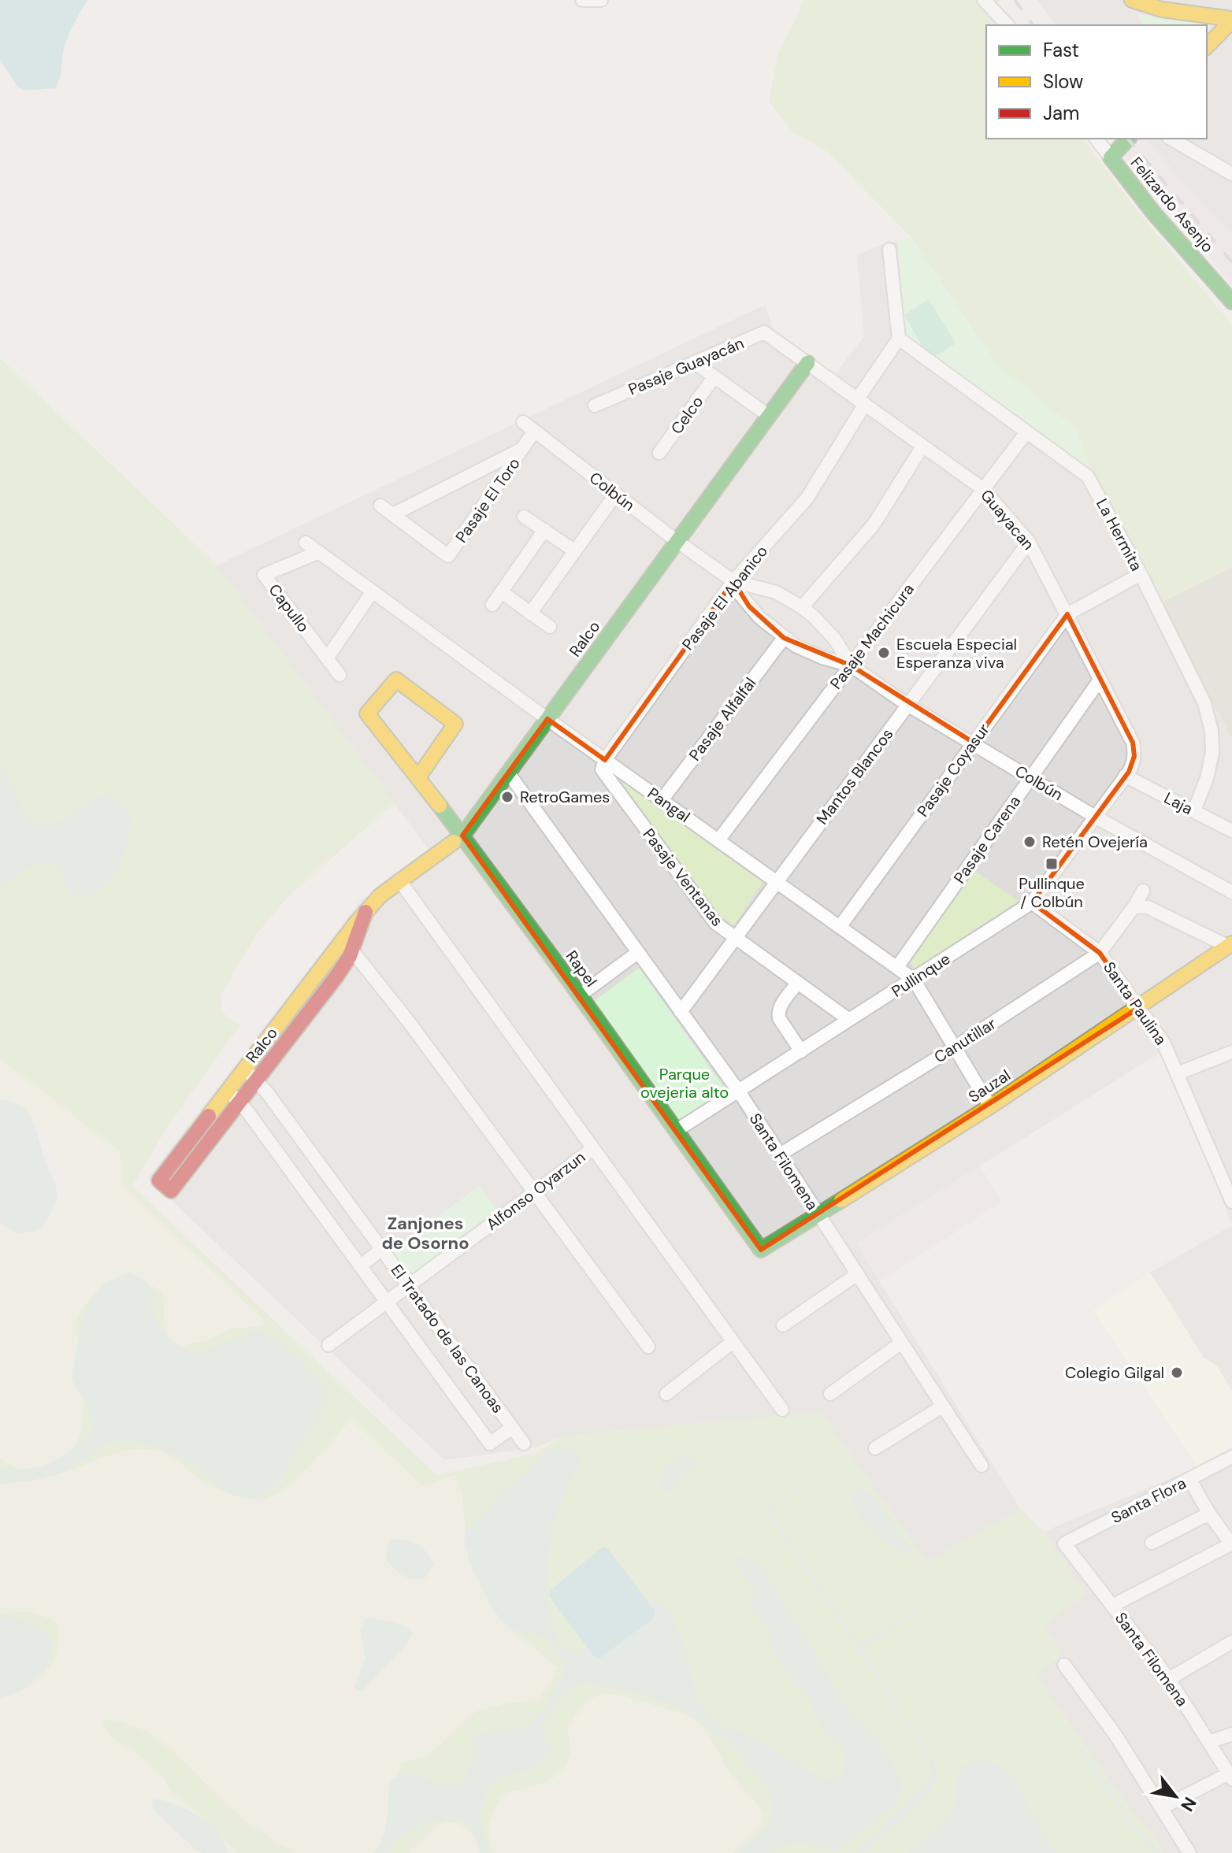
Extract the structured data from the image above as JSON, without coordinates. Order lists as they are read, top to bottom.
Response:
{
  "streets": {
    "street": [
      "Felizardo Asenjo",
      "Pasaje Guayacán",
      "Celco",
      "Colbún",
      "Pasaje El Toro",
      "Guayacan",
      "La Hermita",
      "Pasaje El Abanico",
      "Capullo",
      "Pasaje Machicura",
      "Ralco",
      "Pasaje Alfalfal",
      "Pasaje Coyasur",
      "Mantos Blancos",
      "Laja",
      "Pangal",
      "Pasaje Carena",
      "Pasaje Ventanas",
      "Rapel",
      "Pullinque",
      "Santa Paulina",
      "Canutillar",
      "Sauzal",
      "Santa Filomena",
      "Alfonso Oyarzun",
      "El Tratado de las Canoas",
      "Santa Flora"
    ]
  },
  "crossings": [
    ["Pasaje Guayacán", "Guayacan"],
    ["Pasaje Guayacán", "Ralco"],
    ["Colbún", "Pasaje El Toro"],
    ["Colbún", "Pasaje El Abanico"],
    ["Colbún", "Pasaje Machicura"],
    ["Colbún", "Ralco"],
    ["Colbún", "Pasaje Alfalfal"],
    ["Colbún", "Pasaje Coyasur"],
    ["Colbún", "Mantos Blancos"],
    ["Colbún", "Pasaje Carena"],
    ["Colbún", "Pullinque"],
    ["Guayacan", "Pasaje El Abanico"],
    ["Guayacan", "Pasaje Machicura"],
    ["Guayacan", "Ralco"],
    ["Guayacan", "Pasaje Coyasur"],
    ["Guayacan", "Mantos Blancos"],
    ["Guayacan", "Laja"],
    ["Guayacan", "Pasaje Carena"],
    ["Guayacan", "Pullinque"],
    ["La Hermita", "Pasaje Machicura"],
    ["La Hermita", "Laja"],
    ["Pasaje El Abanico", "Pangal"],
    ["Pasaje El Abanico", "Pasaje Ventanas"],
    ["Capullo", "Pangal"],
    ["Pasaje Machicura", "Pangal"],
    ["Ralco", "Pangal"],
    ["Ralco", "Rapel"],
    ["Ralco", "Santa Filomena"],
    ["Ralco", "El Tratado de las Canoas"],
    ["Pasaje Alfalfal", "Pangal"],
    ["Pasaje Coyasur", "Pangal"],
    ["Mantos Blancos", "Pangal"],
    ["Mantos Blancos", "Pasaje Ventanas"],
    ["Mantos Blancos", "Santa Filomena"],
    ["Laja", "Pullinque"],
    ["Pangal", "Pasaje Carena"],
    ["Pangal", "Pasaje Ventanas"],
    ["Pangal", "Pullinque"],
    ["Pangal", "Canutillar"],
    ["Pangal", "Sauzal"],
    ["Pasaje Ventanas", "Pullinque"],
    ["Rapel", "Pullinque"],
    ["Rapel", "Sauzal"],
    ["Pullinque", "Santa Paulina"],
    ["Pullinque", "Santa Filomena"],
    ["Santa Paulina", "Canutillar"],
    ["Santa Paulina", "Sauzal"],
    ["Canutillar", "Santa Filomena"],
    ["Sauzal", "Santa Filomena"],
    ["Santa Filomena", "Santa Flora"],
    ["Alfonso Oyarzun", "El Tratado de las Canoas"]
  ],
  "districts": ["Zanjones de Osorno"],
  "parks": ["Parque ovejeria alto"],
  "places": {
    "other": [
      "Escuela Especial Esperanza viva",
      "RetroGames",
      "Retén Ovejería",
      "Colegio Gilgal"
    ],
    "transit": ["Pullinque / Colbún"]
  },
  "legend": ["Fast", "Slow", "Jam"],
  "north": "bottom right"
}
